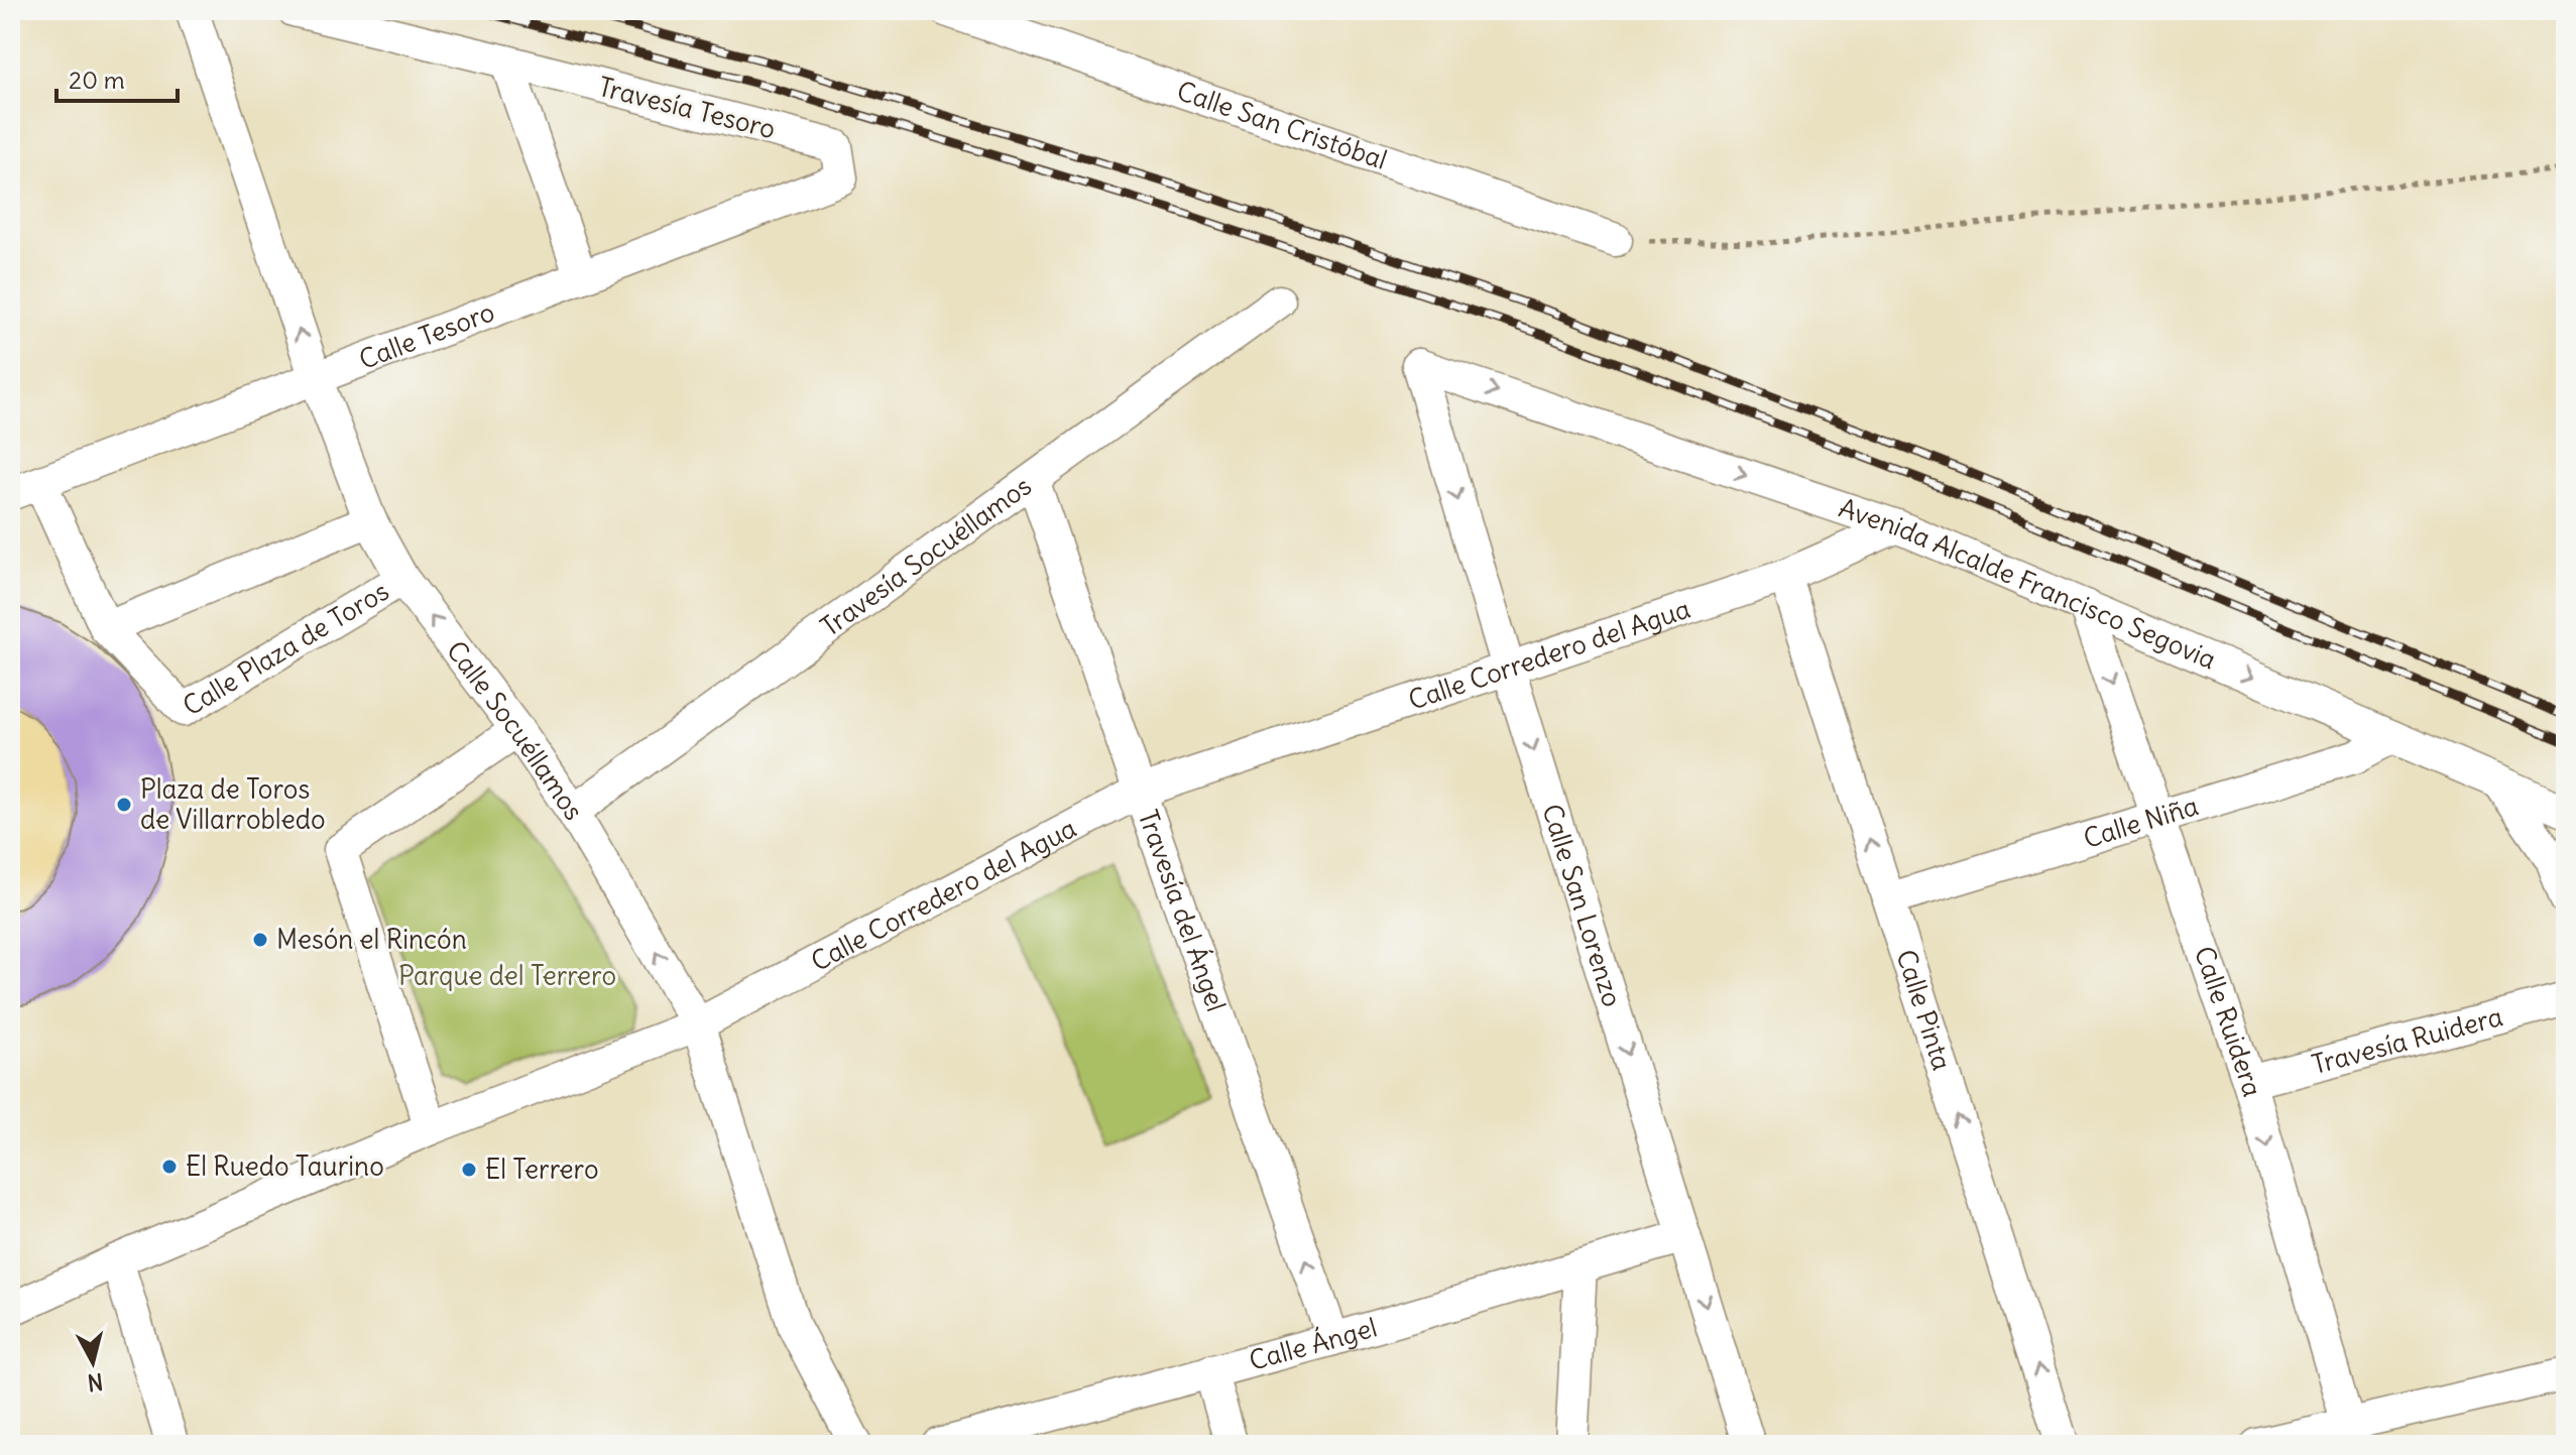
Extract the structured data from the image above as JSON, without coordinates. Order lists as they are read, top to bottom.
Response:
{
  "streets": {
    "street": [
      "Travesía Tesoro",
      "Calle San Cristóbal",
      "Calle Tesoro",
      "Travesía Socuéllamos",
      "Avenida Alcalde Francisco Segovia",
      "Calle Plaza de Toros",
      "Calle Corredero del Agua",
      "Calle Socuéllamos",
      "Calle Niña",
      "Calle San Lorenzo",
      "Travesía del Ángel",
      "Calle Pinta",
      "Calle Ruidera",
      "Travesía Ruidera",
      "Calle Ángel"
    ]
  },
  "crossings": [
    ["Travesía Tesoro", "Calle Tesoro"],
    ["Calle Tesoro", "Calle Plaza de Toros"],
    ["Calle Tesoro", "Calle Socuéllamos"],
    ["Travesía Socuéllamos", "Calle Socuéllamos"],
    ["Travesía Socuéllamos", "Travesía del Ángel"],
    ["Avenida Alcalde Francisco Segovia", "Calle Corredero del Agua"],
    ["Avenida Alcalde Francisco Segovia", "Calle Niña"],
    ["Avenida Alcalde Francisco Segovia", "Calle San Lorenzo"],
    ["Avenida Alcalde Francisco Segovia", "Calle Ruidera"],
    ["Calle Plaza de Toros", "Calle Socuéllamos"],
    ["Calle Corredero del Agua", "Calle Socuéllamos"],
    ["Calle Corredero del Agua", "Calle San Lorenzo"],
    ["Calle Corredero del Agua", "Travesía del Ángel"],
    ["Calle Corredero del Agua", "Calle Pinta"],
    ["Calle Niña", "Calle Pinta"],
    ["Calle Niña", "Calle Ruidera"],
    ["Calle San Lorenzo", "Calle Ángel"],
    ["Travesía del Ángel", "Calle Ángel"],
    ["Calle Ruidera", "Travesía Ruidera"]
  ],
  "one_way": [
    "Avenida Alcalde Francisco Segovia",
    "Calle Socuéllamos",
    "Calle San Lorenzo",
    "Travesía del Ángel",
    "Calle Pinta",
    "Calle Ruidera"
  ],
  "parks": ["Parque del Terrero"],
  "places": [
    "Plaza de Toros de Villarrobledo",
    "Mesón el Rincón",
    "El Ruedo Taurino",
    "El Terrero"
  ],
  "scale_bar": "20 m",
  "north": "bottom"
}
